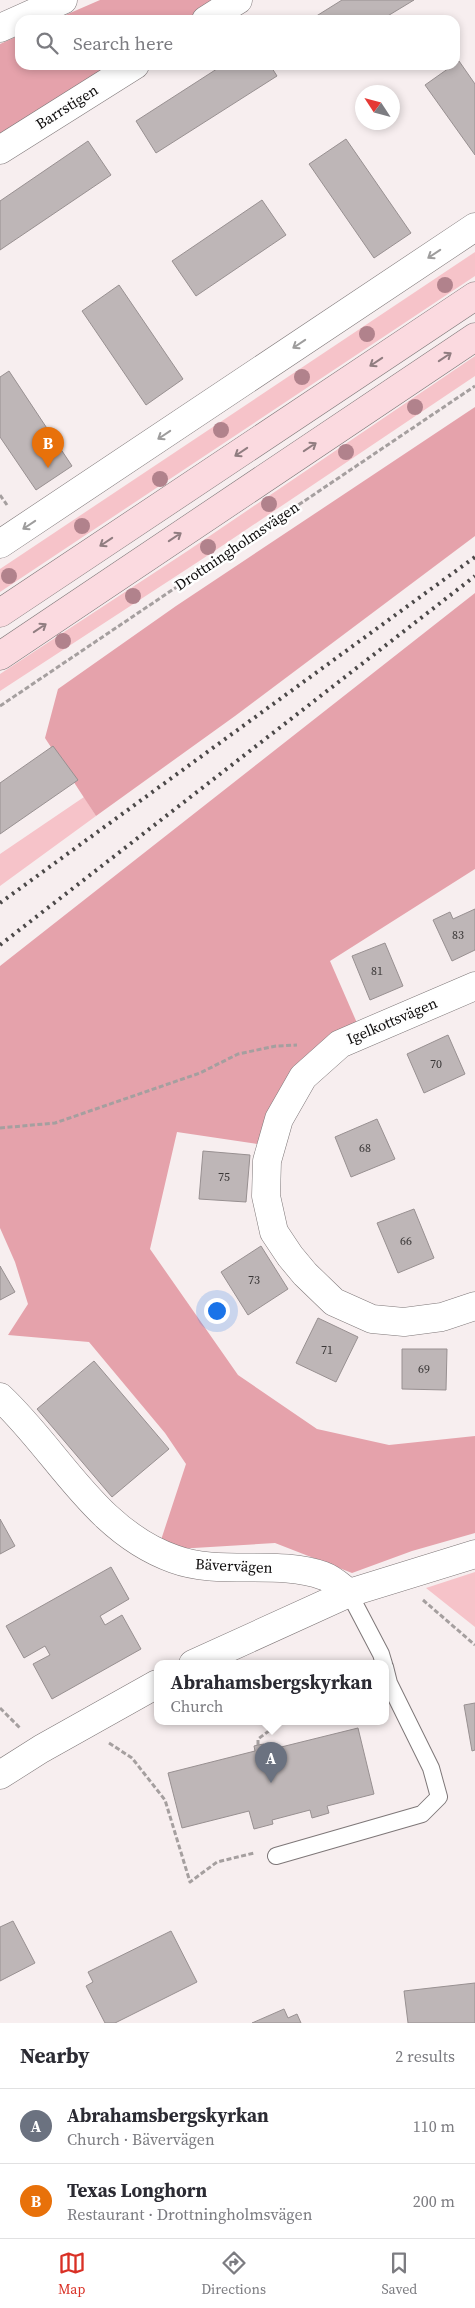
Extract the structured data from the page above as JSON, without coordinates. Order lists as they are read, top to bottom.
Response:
{
  "streets": {
    "street": ["Barrstigen", "Igelkottsvägen", "Bävervägen"],
    "path": ["Drottningholmsvägen"]
  },
  "house_numbers": [
    "83",
    "81",
    "70",
    "68",
    "75",
    "66",
    "73",
    "71",
    "69"
  ],
  "north": "top left",
  "page": {
    "search": "Search here",
    "pins": ["B", "A"],
    "popup": ["Abrahamsbergskyrkan", "Church"],
    "heading": ["Nearby", "2 results"],
    "list": [
      {
        "mark": "A",
        "name": "Abrahamsbergskyrkan",
        "note": "Church · Bävervägen",
        "value": "110 m"
      },
      {
        "mark": "B",
        "name": "Texas Longhorn",
        "note": "Restaurant · Drottningholmsvägen",
        "value": "200 m"
      }
    ],
    "nav": ["Map", "Directions", "Saved"]
  }
}
